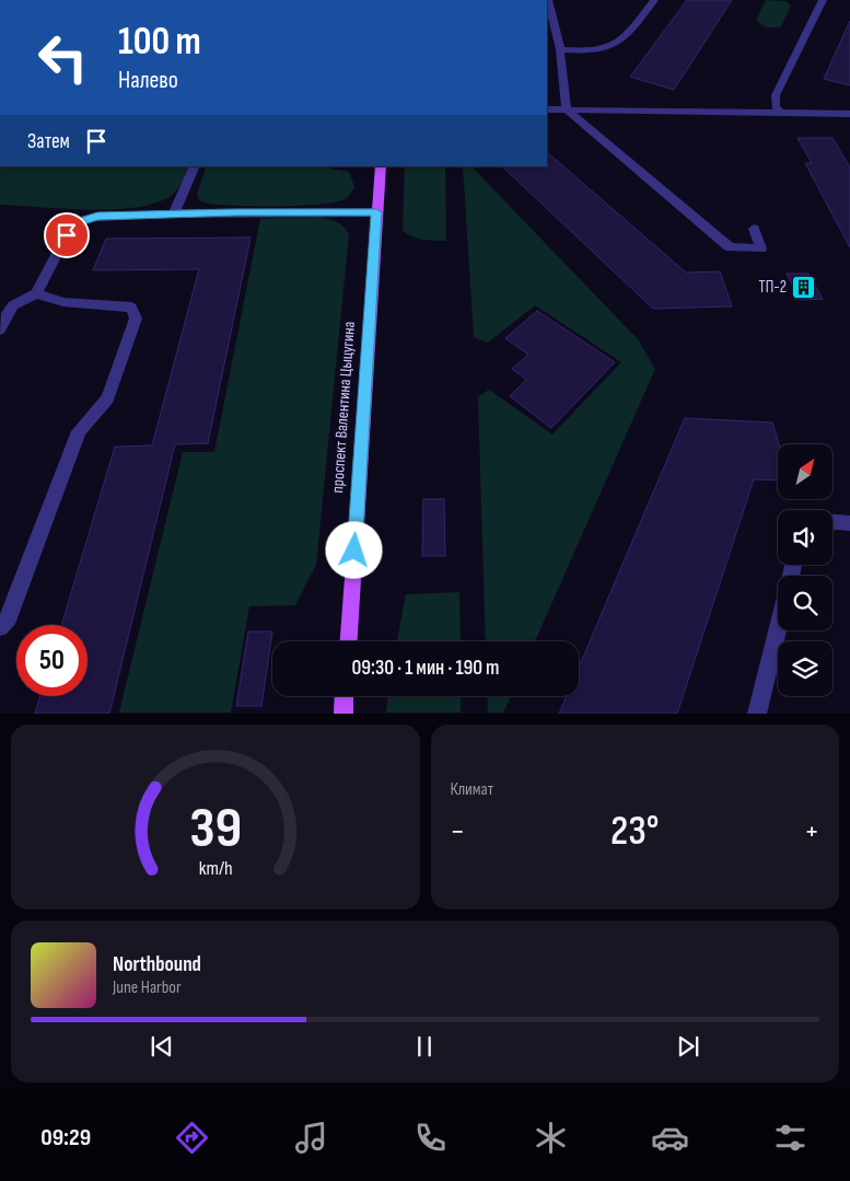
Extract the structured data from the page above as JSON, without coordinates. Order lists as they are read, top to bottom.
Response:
{
  "streets": {
    "main road": ["проспект Валентина Цыцугина"]
  },
  "places": {
    "building": ["ТП-2"]
  },
  "north": "top right",
  "page": {
    "turn": ["100 m", "Налево"],
    "then": "Затем",
    "limit": "50",
    "trip": "09:30 · 1 мин · 190 m",
    "tile": "Климат",
    "heat": ["−", "23°", "+"],
    "song": ["Northbound", "June Harbor"],
    "tabs": "09:29",
    "gauge": ["39", "km/h"]
  }
}
